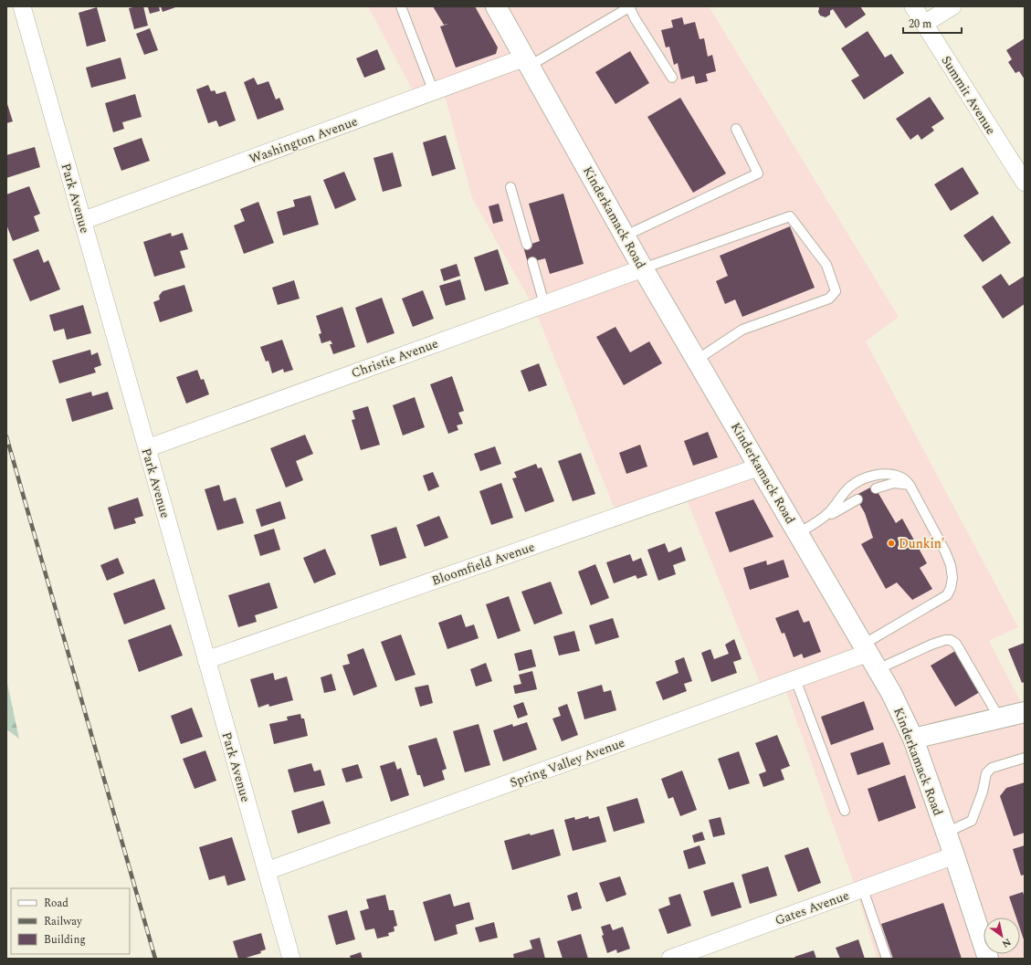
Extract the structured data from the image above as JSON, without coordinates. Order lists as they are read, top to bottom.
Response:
{
  "streets": {
    "main road": ["Kinderkamack Road"],
    "street": [
      "Summit Avenue",
      "Washington Avenue",
      "Park Avenue",
      "Christie Avenue",
      "Bloomfield Avenue",
      "Spring Valley Avenue",
      "Gates Avenue"
    ]
  },
  "crossings": [
    ["Washington Avenue", "Park Avenue"],
    ["Washington Avenue", "Kinderkamack Road"],
    ["Park Avenue", "Christie Avenue"],
    ["Park Avenue", "Bloomfield Avenue"],
    ["Park Avenue", "Spring Valley Avenue"],
    ["Kinderkamack Road", "Christie Avenue"],
    ["Kinderkamack Road", "Bloomfield Avenue"],
    ["Kinderkamack Road", "Spring Valley Avenue"],
    ["Kinderkamack Road", "Gates Avenue"]
  ],
  "places": ["Dunkin'"],
  "legend": ["Road", "Railway", "Building"],
  "scale_bar": "20 m",
  "north": "bottom right"
}
